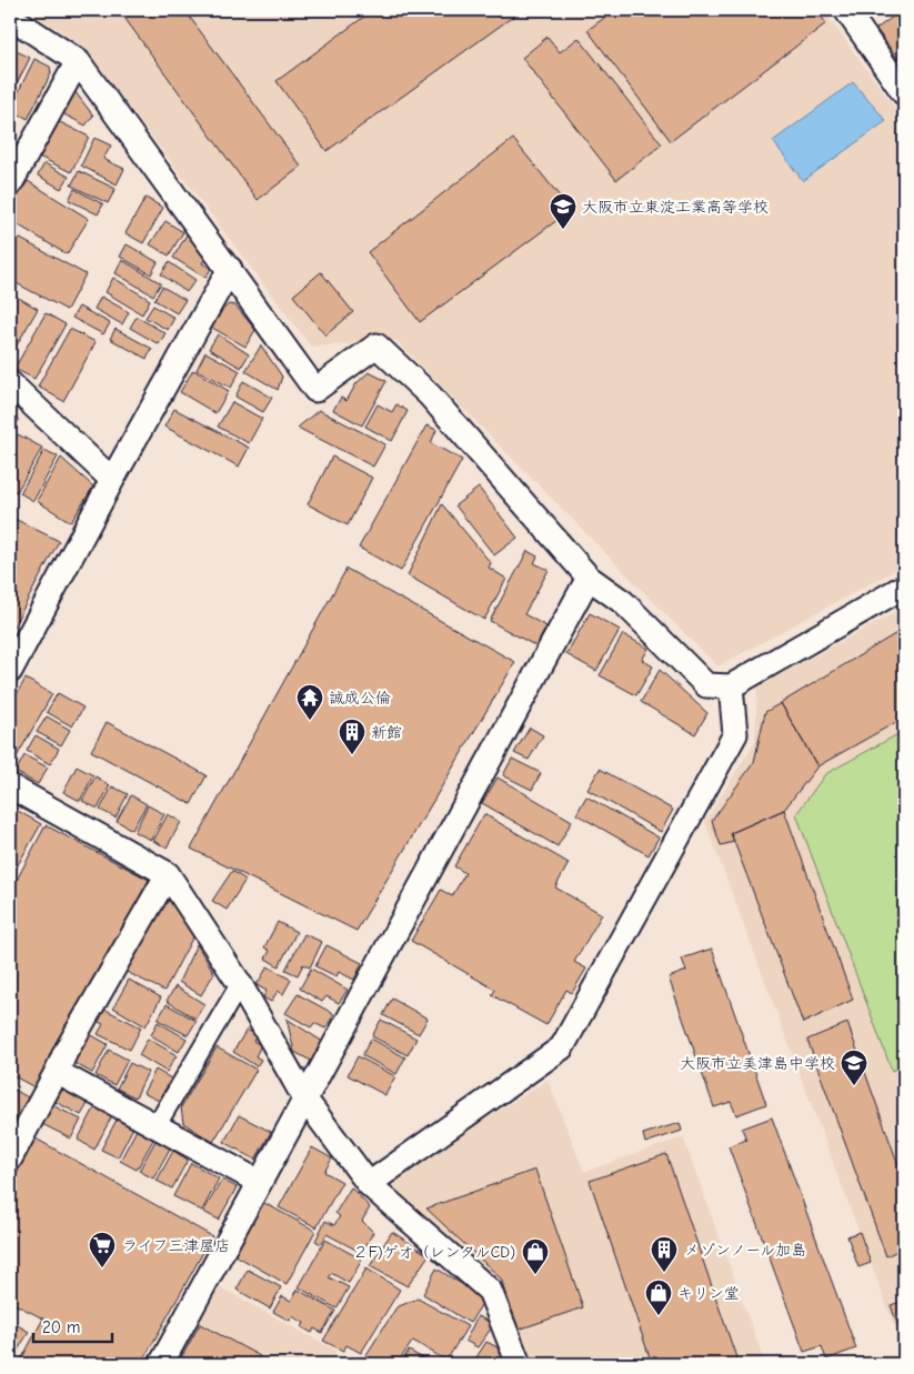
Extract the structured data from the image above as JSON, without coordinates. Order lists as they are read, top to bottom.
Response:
{
  "places": {
    "school or university": ["大阪市立東淀工業高等学校", "大阪市立美津島中学校"],
    "temple": ["誠成公倫"],
    "building": ["新館", "メゾンノール加島"],
    "supermarket": ["ライフ三津屋店"],
    "shop": ["２F)ゲオ（レンタルCD)", "キリン堂"]
  },
  "scale_bar": "20 m"
}
